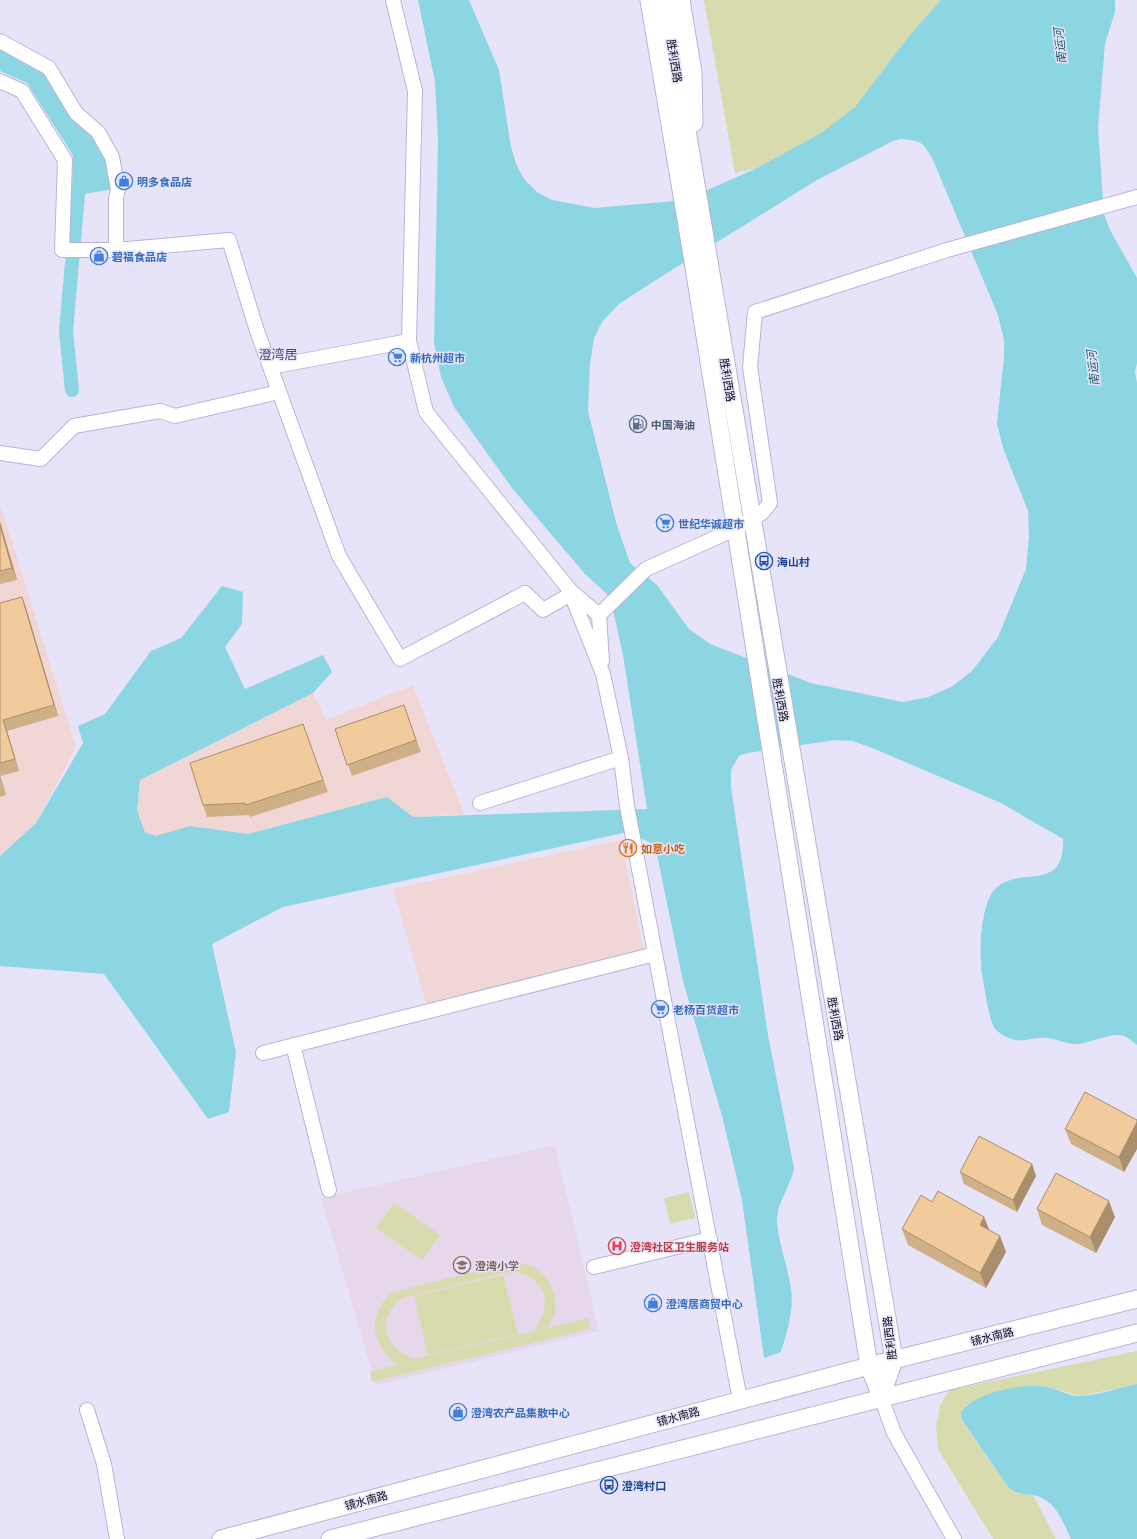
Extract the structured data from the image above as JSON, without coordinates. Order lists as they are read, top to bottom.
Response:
{
  "streets": {
    "main road": ["胜利西路", "镜水南路"]
  },
  "crossings": [
    ["胜利西路", "镜水南路"]
  ],
  "districts": ["澄湾居"],
  "water": ["南运河"],
  "places": {
    "shop": [
      "明多食品店",
      "碧福食品店",
      "澄湾居商贸中心",
      "澄湾农产品集散中心"
    ],
    "supermarket": ["新杭州超市", "世纪华诚超市", "老杨百货超市"],
    "fuel station": ["中国海油"],
    "bus stop": ["海山村", "澄湾村口"],
    "restaurant": ["如意小吃"],
    "hospital": ["澄湾社区卫生服务站"],
    "school or university": ["澄湾小学"]
  }
}
